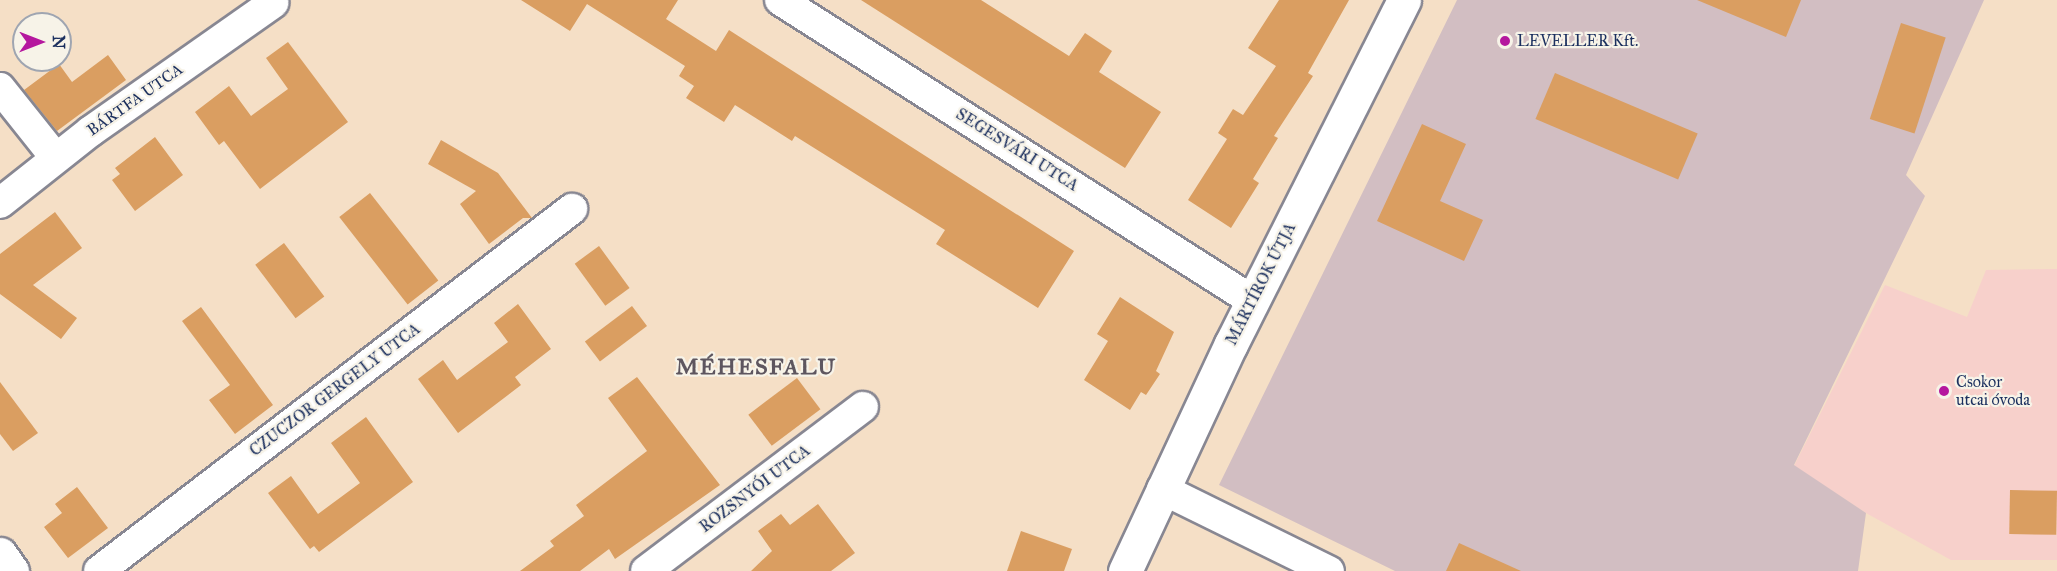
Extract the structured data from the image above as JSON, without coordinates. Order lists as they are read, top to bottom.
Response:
{
  "streets": {
    "street": [
      "BÁRTFA UTCA",
      "SEGESVÁRI UTCA",
      "MÁRTÍROK ÚTJA",
      "CZUCZOR GERGELY UTCA",
      "ROZSNYÓI UTCA"
    ]
  },
  "crossings": [
    ["SEGESVÁRI UTCA", "MÁRTÍROK ÚTJA"]
  ],
  "districts": ["MÉHESFALU"],
  "places": ["LEVELLER Kft.", "Csokor utcai óvoda"],
  "north": "right"
}
